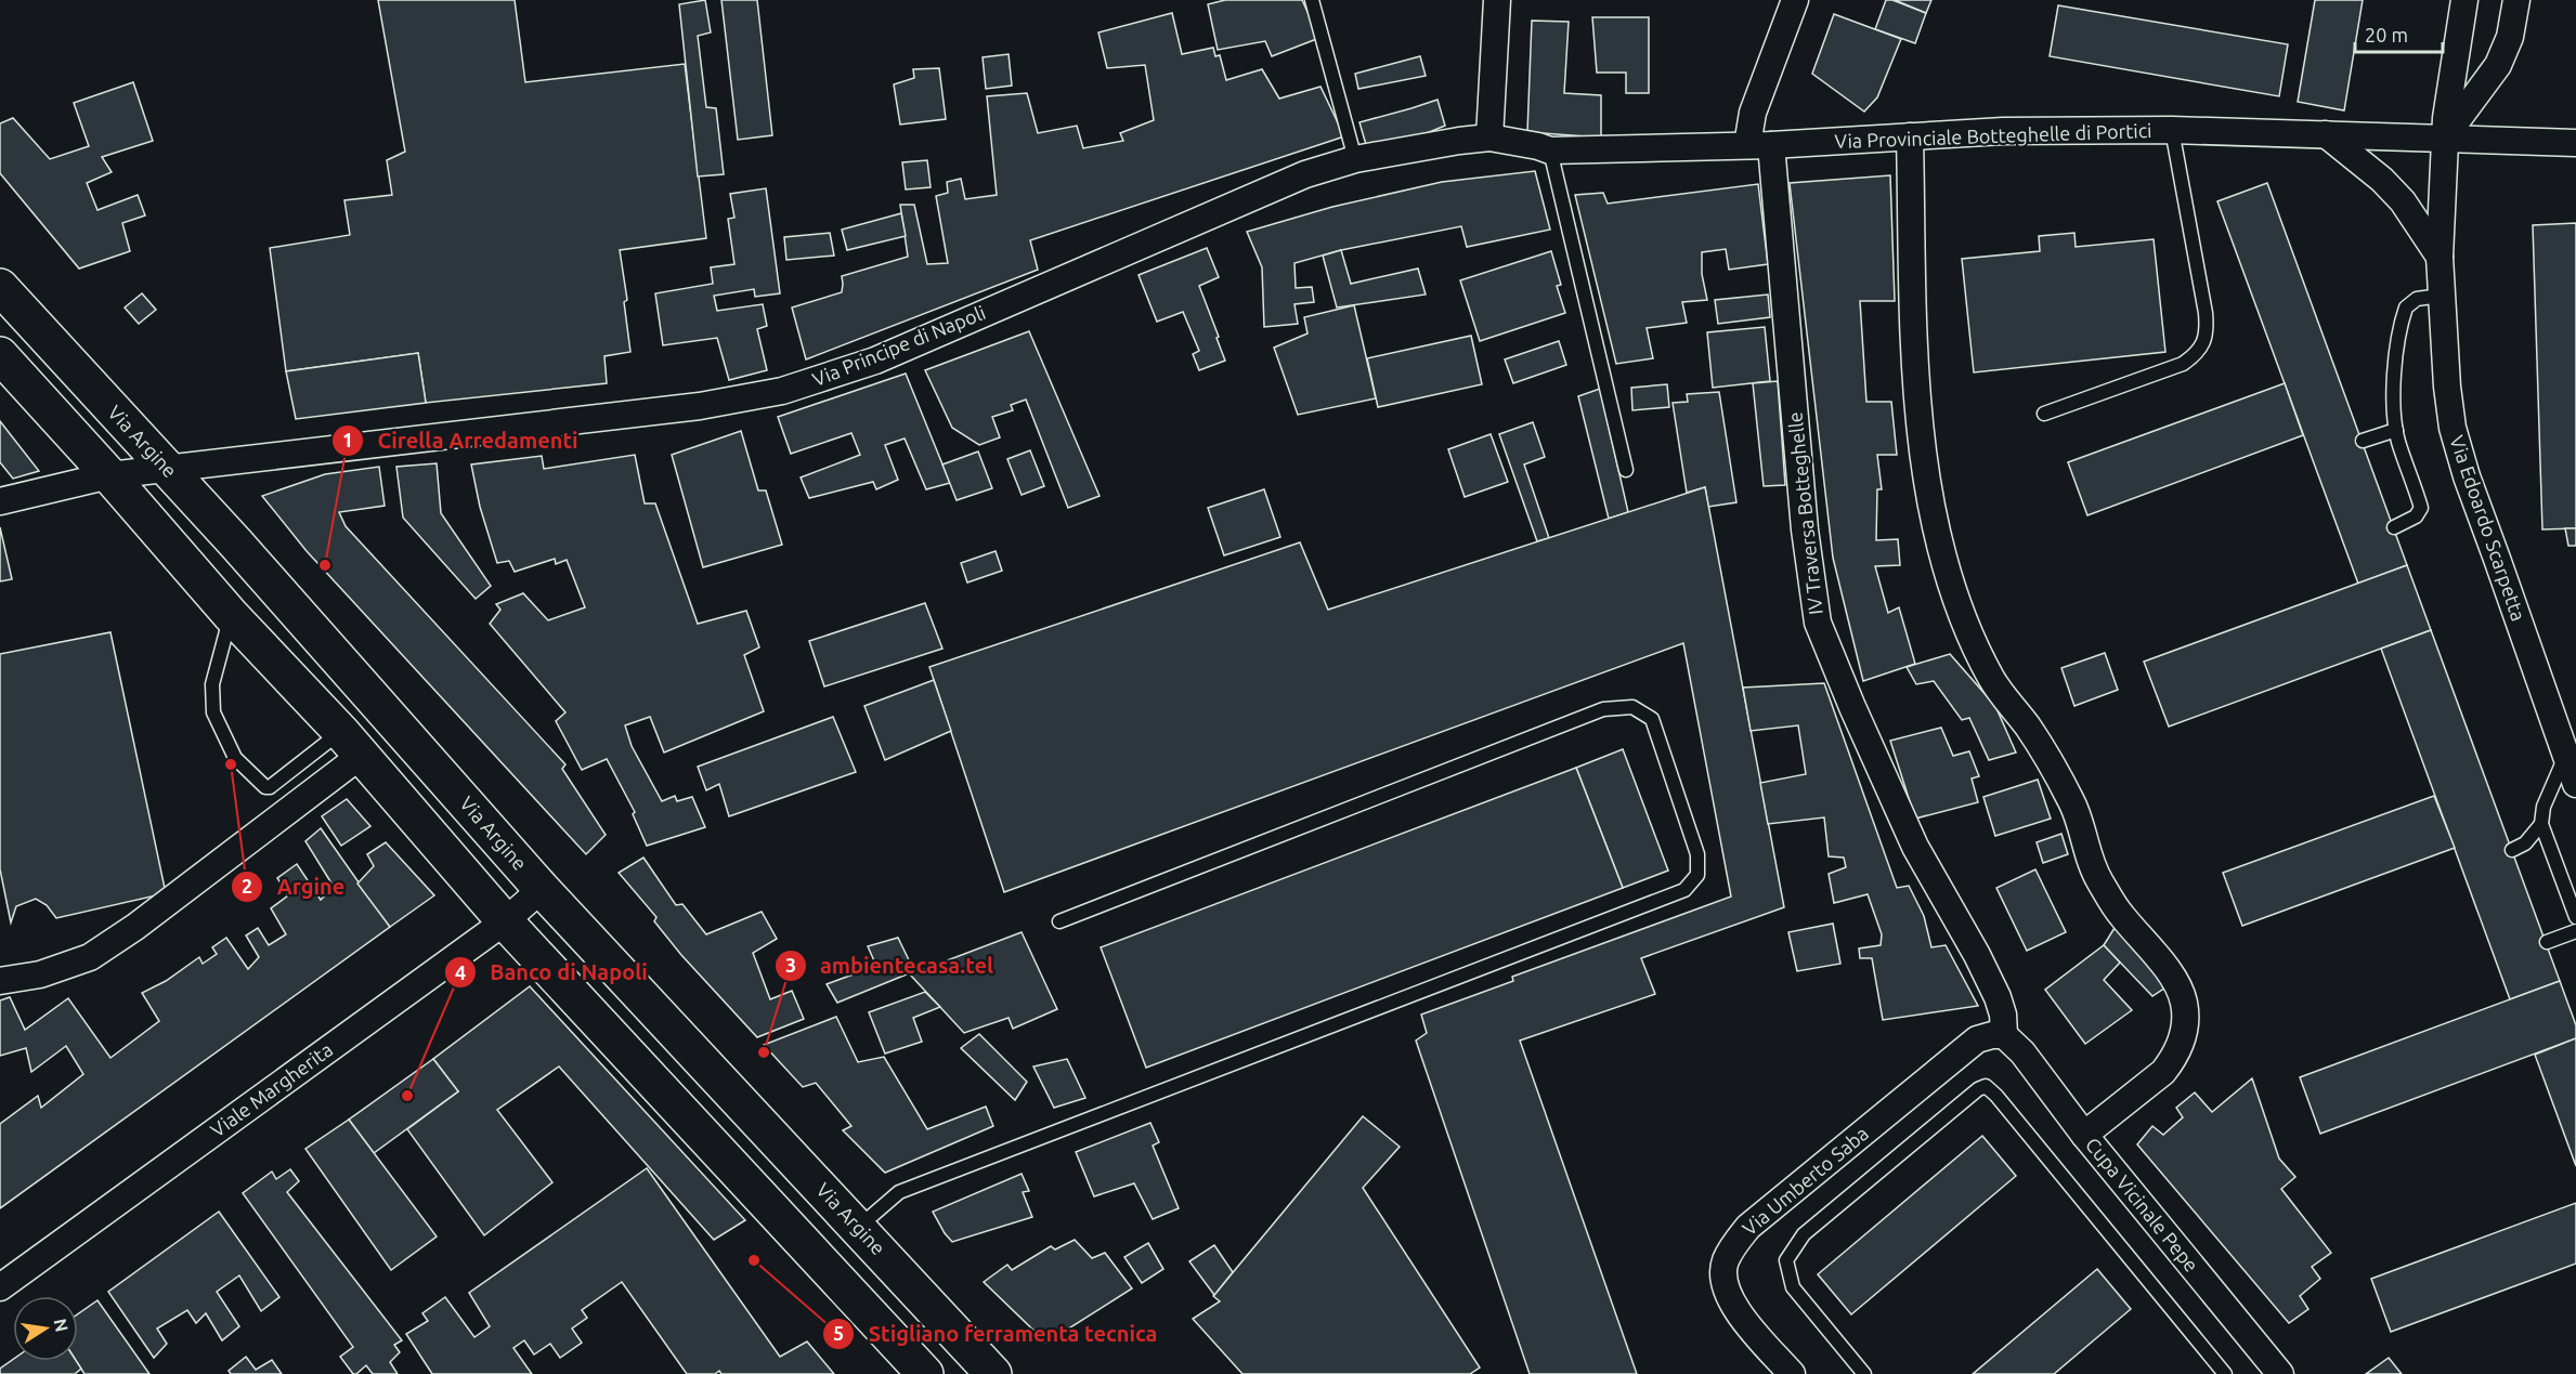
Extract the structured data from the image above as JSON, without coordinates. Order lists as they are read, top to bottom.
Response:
{
  "streets": {
    "street": [
      "Via Provinciale Botteghelle di Portici",
      "Via Principe di Napoli",
      "Via Argine",
      "IV Traversa Botteghelle",
      "Via Edoardo Scarpetta",
      "Viale Margherita",
      "Via Umberto Saba",
      "Cupa Vicinale Pepe"
    ]
  },
  "crossings": [
    ["Via Provinciale Botteghelle di Portici", "Via Principe di Napoli"],
    ["Via Provinciale Botteghelle di Portici", "IV Traversa Botteghelle"],
    ["Via Provinciale Botteghelle di Portici", "Via Edoardo Scarpetta"],
    ["Via Principe di Napoli", "Via Argine"],
    ["Via Argine", "Viale Margherita"],
    ["IV Traversa Botteghelle", "Via Umberto Saba"],
    ["IV Traversa Botteghelle", "Cupa Vicinale Pepe"],
    ["Via Umberto Saba", "Cupa Vicinale Pepe"]
  ],
  "places": [
    "Cirella Arredamenti",
    "Argine",
    "ambientecasa.tel",
    "Banco di Napoli",
    "Stigliano ferramenta tecnica"
  ],
  "scale_bar": "20 m",
  "north": "right"
}
